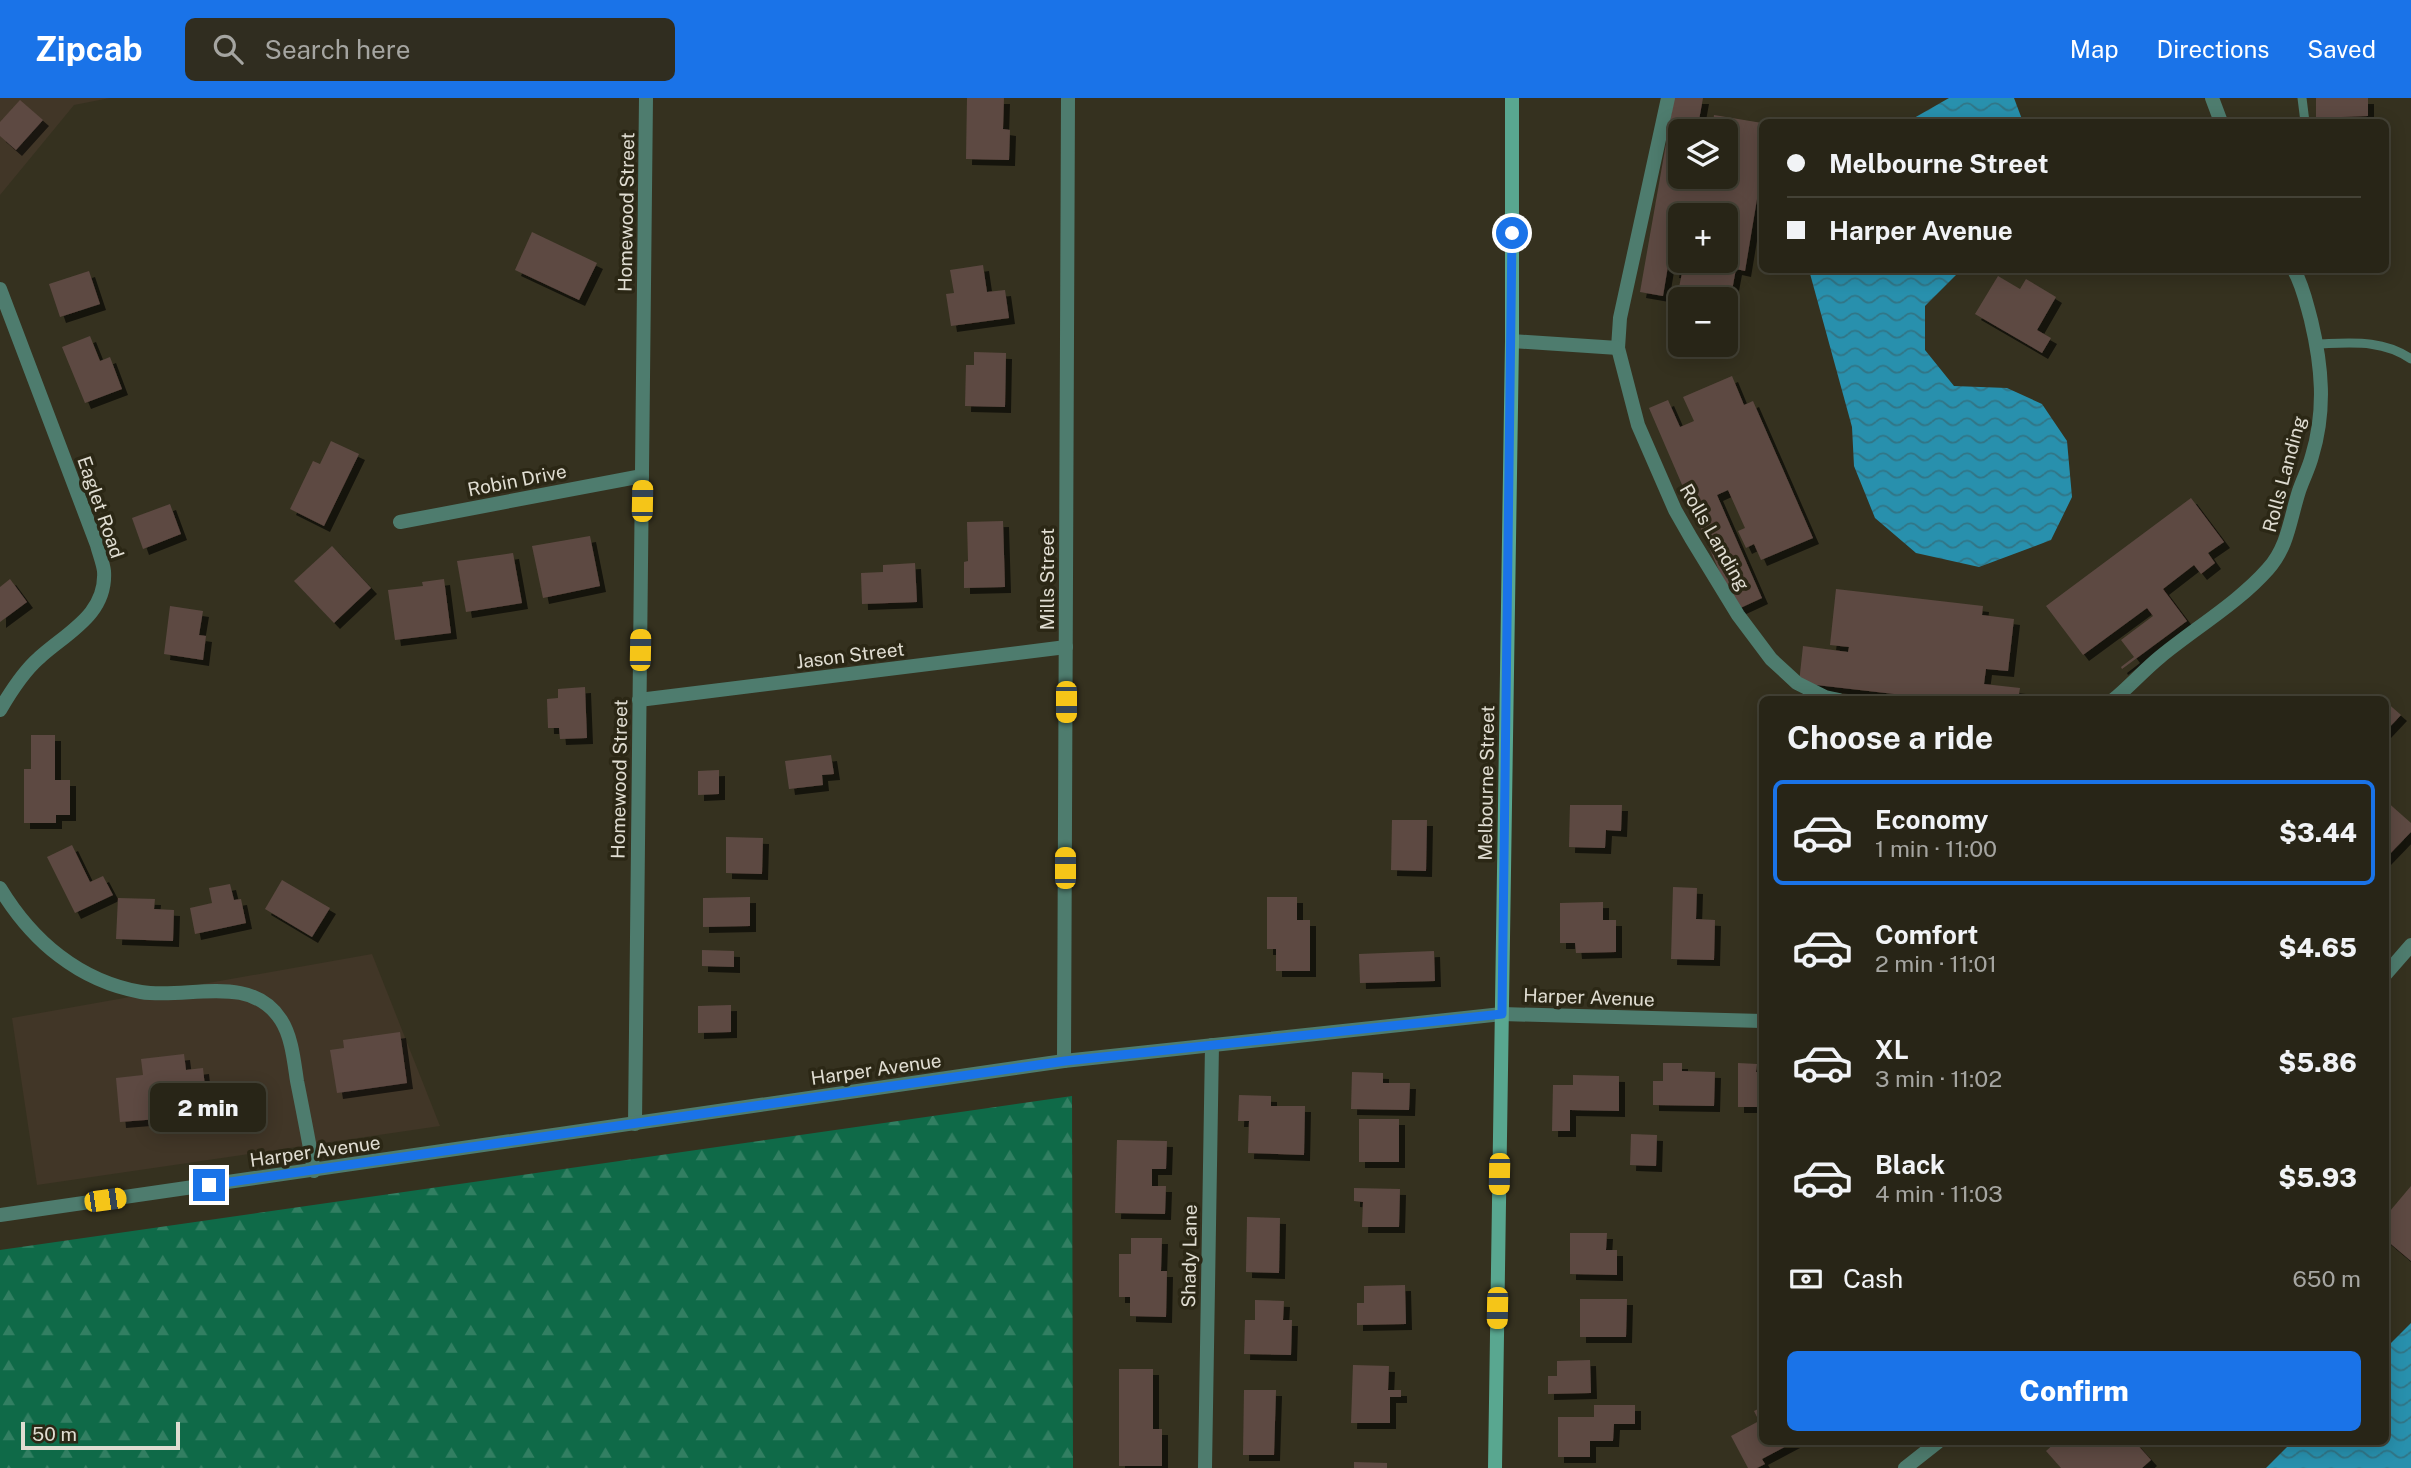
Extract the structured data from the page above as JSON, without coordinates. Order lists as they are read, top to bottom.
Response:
{
  "streets": {
    "street": [
      "Homewood Street",
      "Rolls Landing",
      "Robin Drive",
      "Eaglet Road",
      "Mills Street",
      "Jason Street",
      "Melbourne Street",
      "Harper Avenue",
      "Shady Lane"
    ]
  },
  "crossings": [
    ["Homewood Street", "Robin Drive"],
    ["Homewood Street", "Jason Street"],
    ["Homewood Street", "Harper Avenue"],
    ["Mills Street", "Jason Street"],
    ["Mills Street", "Harper Avenue"],
    ["Melbourne Street", "Harper Avenue"],
    ["Harper Avenue", "Shady Lane"]
  ],
  "scale_bar": "50 m",
  "page": {
    "header": "Zipcab",
    "search": "Search here",
    "nav": ["Map", "Directions", "Saved"],
    "map_buttons": ["+", "−"],
    "banner": ["Melbourne Street", "Harper Avenue"],
    "heading": "Choose a ride",
    "list": [
      {
        "name": "Economy",
        "note": "1 min · 11:00",
        "value": "$3.44"
      },
      {
        "name": "Comfort",
        "note": "2 min · 11:01",
        "value": "$4.65"
      },
      {
        "name": "XL",
        "note": "3 min · 11:02",
        "value": "$5.86"
      },
      {
        "name": "Black",
        "note": "4 min · 11:03",
        "value": "$5.93"
      }
    ],
    "bubble": "2 min",
    "pay": ["Cash", "650 m"],
    "buttons": "Confirm",
    "scale": "50 m"
  }
}
